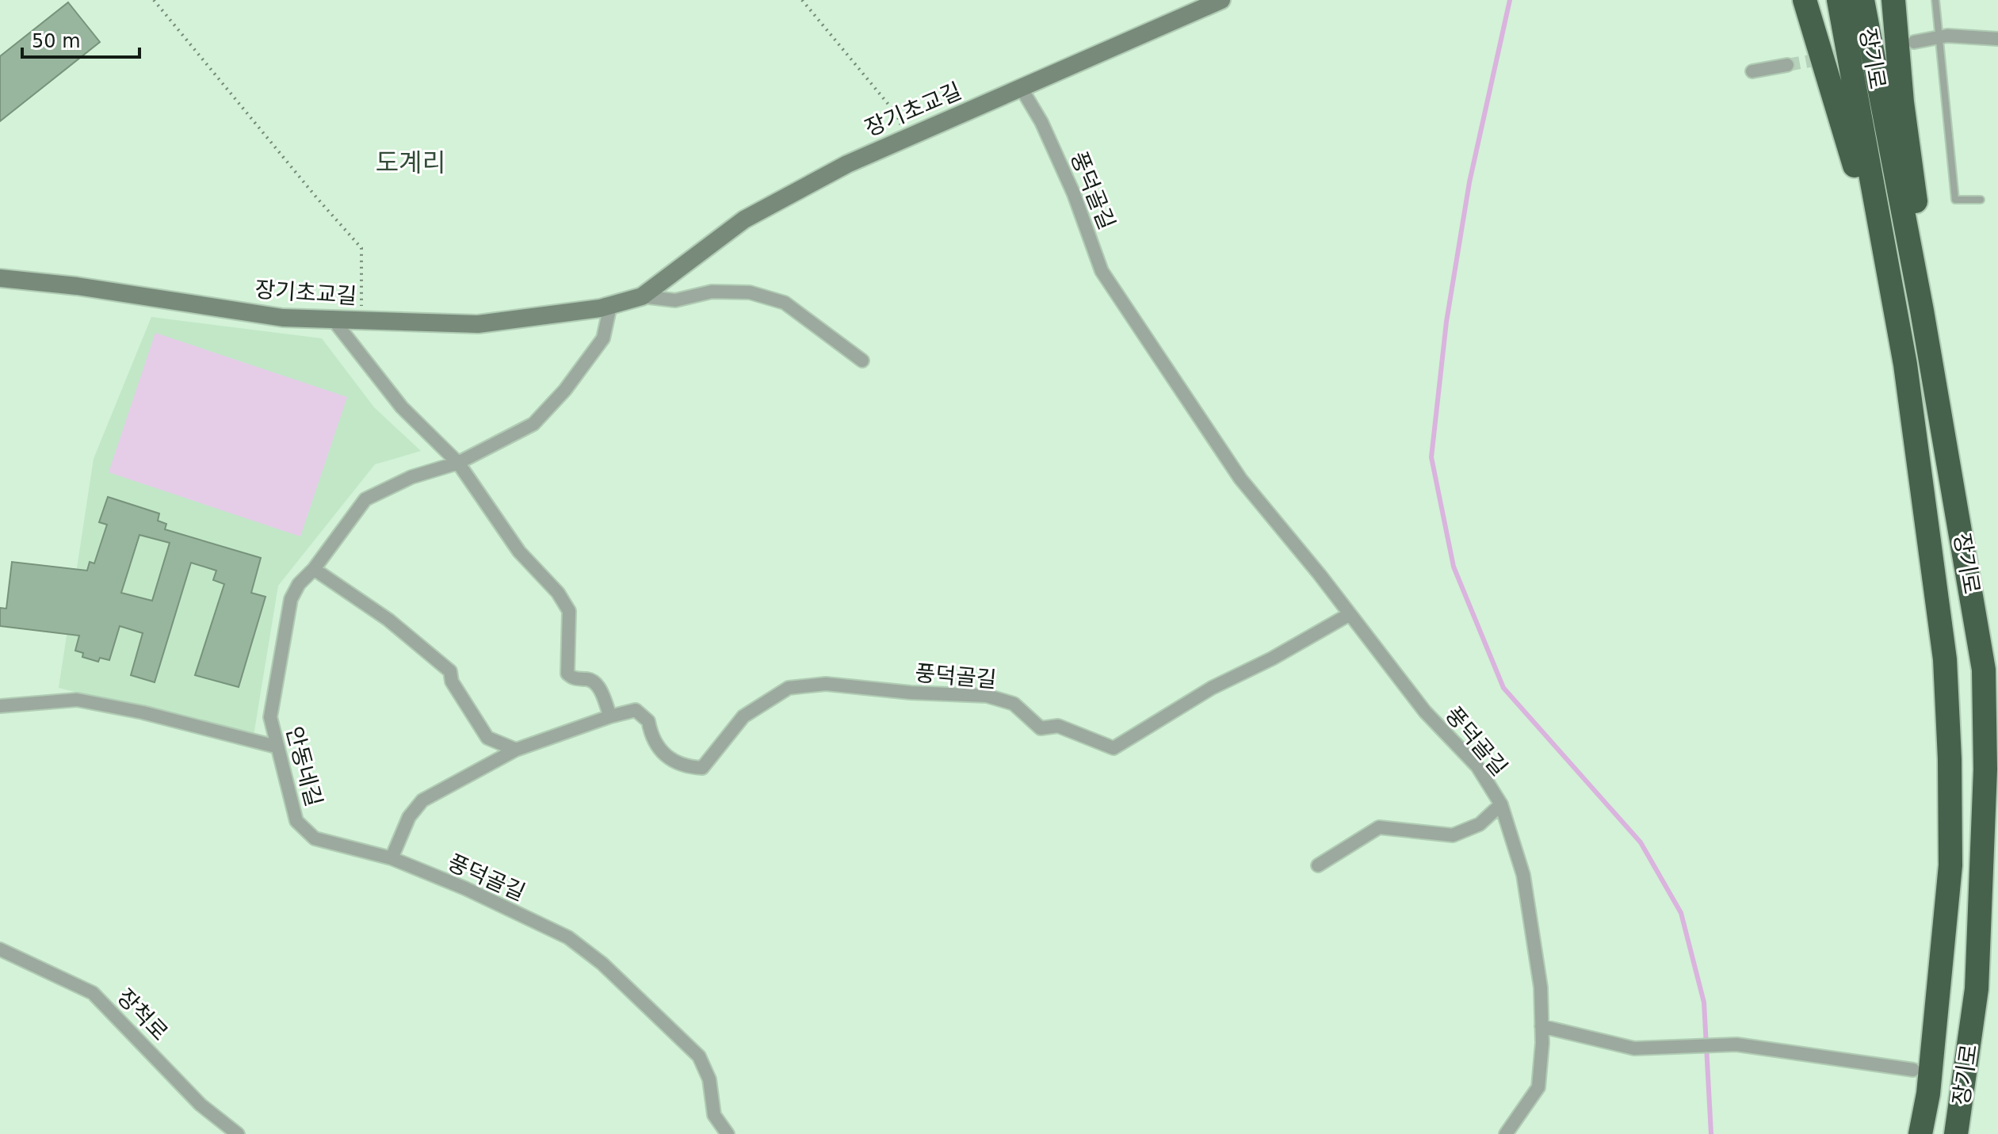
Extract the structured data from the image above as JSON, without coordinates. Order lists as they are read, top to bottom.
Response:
{
  "streets": {
    "highway": ["장기로"],
    "main road": ["장기초교길"],
    "street": ["풍덕골길", "안동네길", "장척로"]
  },
  "crossings": [
    ["장기초교길", "풍덕골길"],
    ["풍덕골길", "안동네길"]
  ],
  "districts": ["도계리"],
  "scale_bar": "50 m"
}
